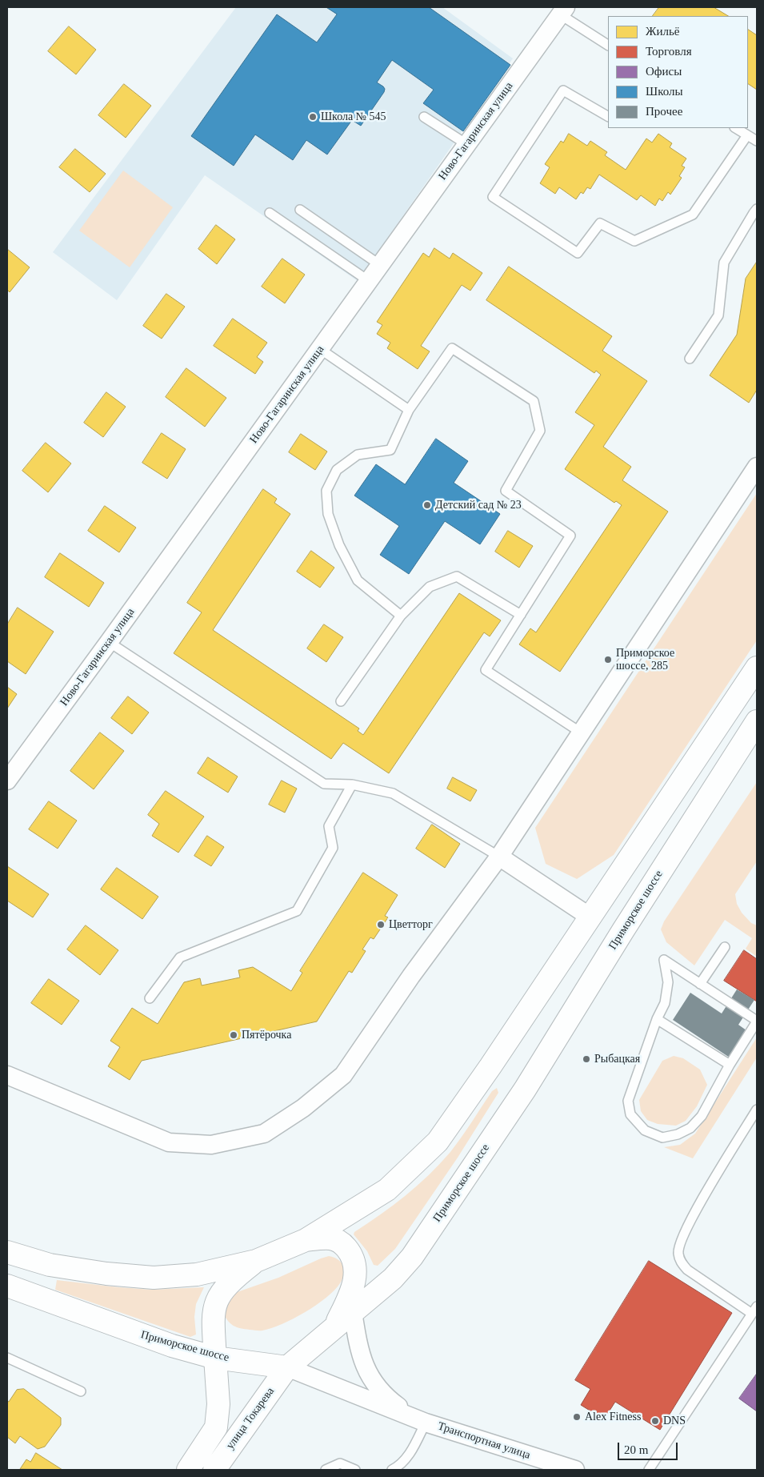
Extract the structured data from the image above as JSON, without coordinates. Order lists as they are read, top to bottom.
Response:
{
  "streets": {
    "main road": ["Приморское шоссе", "улица Токарева"],
    "street": ["Ново-Гагаринская улица", "Транспортная улица"]
  },
  "crossings": [
    ["Приморское шоссе", "улица Токарева"],
    ["Приморское шоссе", "Транспортная улица"],
    ["улица Токарева", "Транспортная улица"]
  ],
  "places": [
    "Школа № 545",
    "Детский сад № 23",
    "Приморское шоссе, 285",
    "Цветторг",
    "Пятёрочка",
    "Рыбацкая",
    "Alex Fitness",
    "DNS"
  ],
  "legend": [
    "Жильё",
    "Торговля",
    "Офисы",
    "Школы",
    "Прочее"
  ],
  "scale_bar": "20 m"
}
